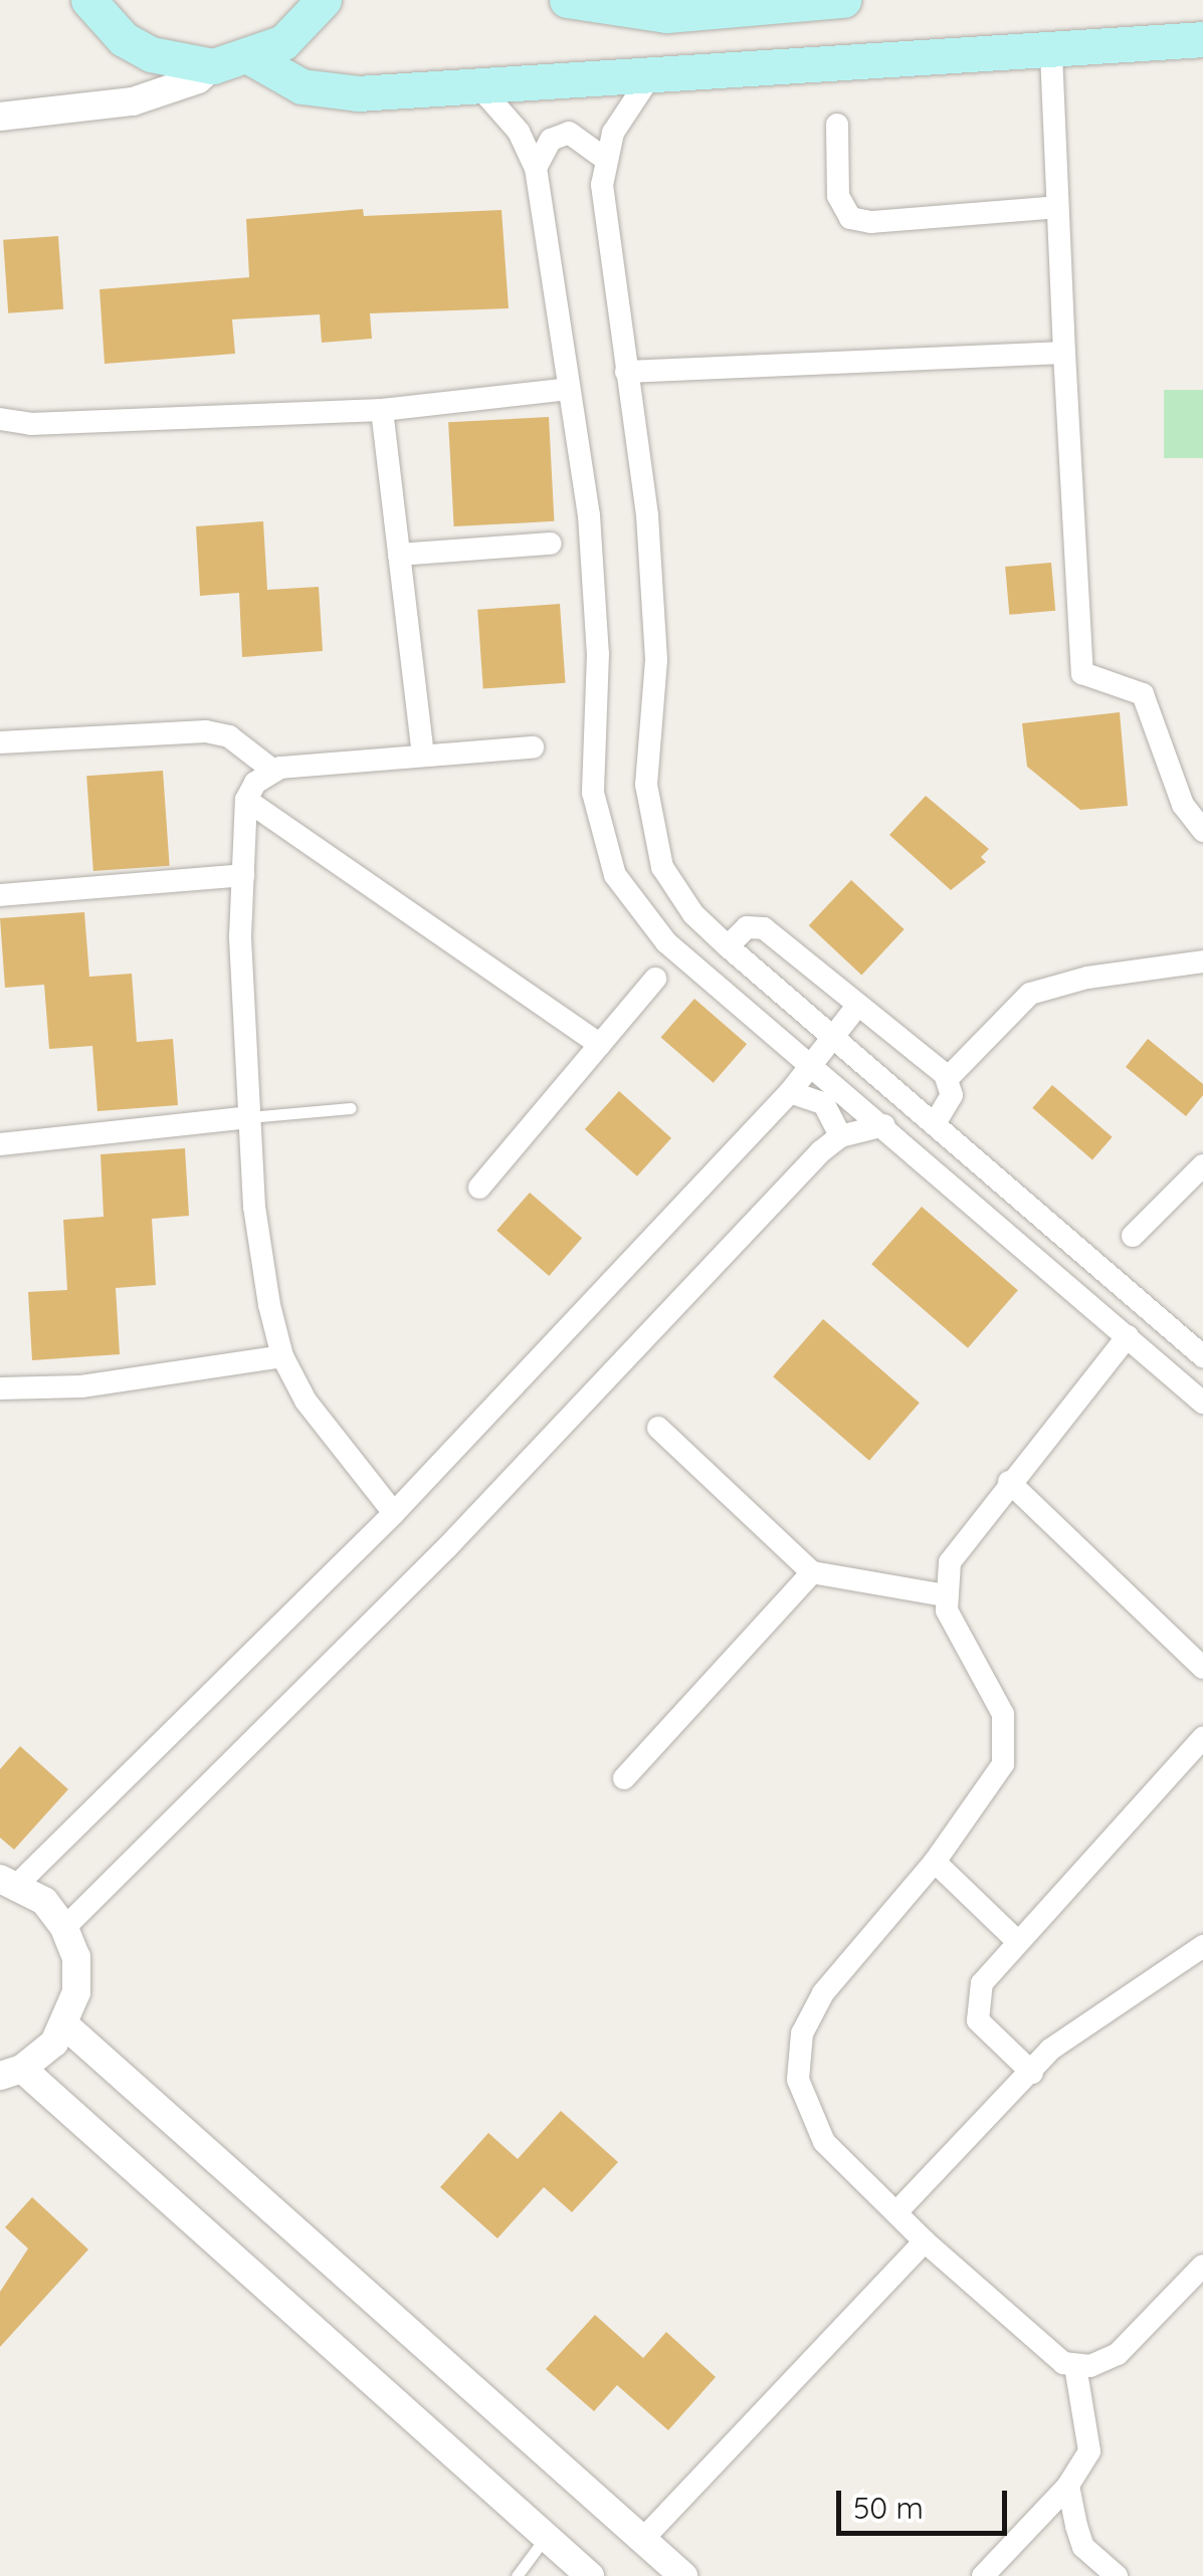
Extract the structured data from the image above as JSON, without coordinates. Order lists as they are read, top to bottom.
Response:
{
  "scale_bar": "50 m"
}
